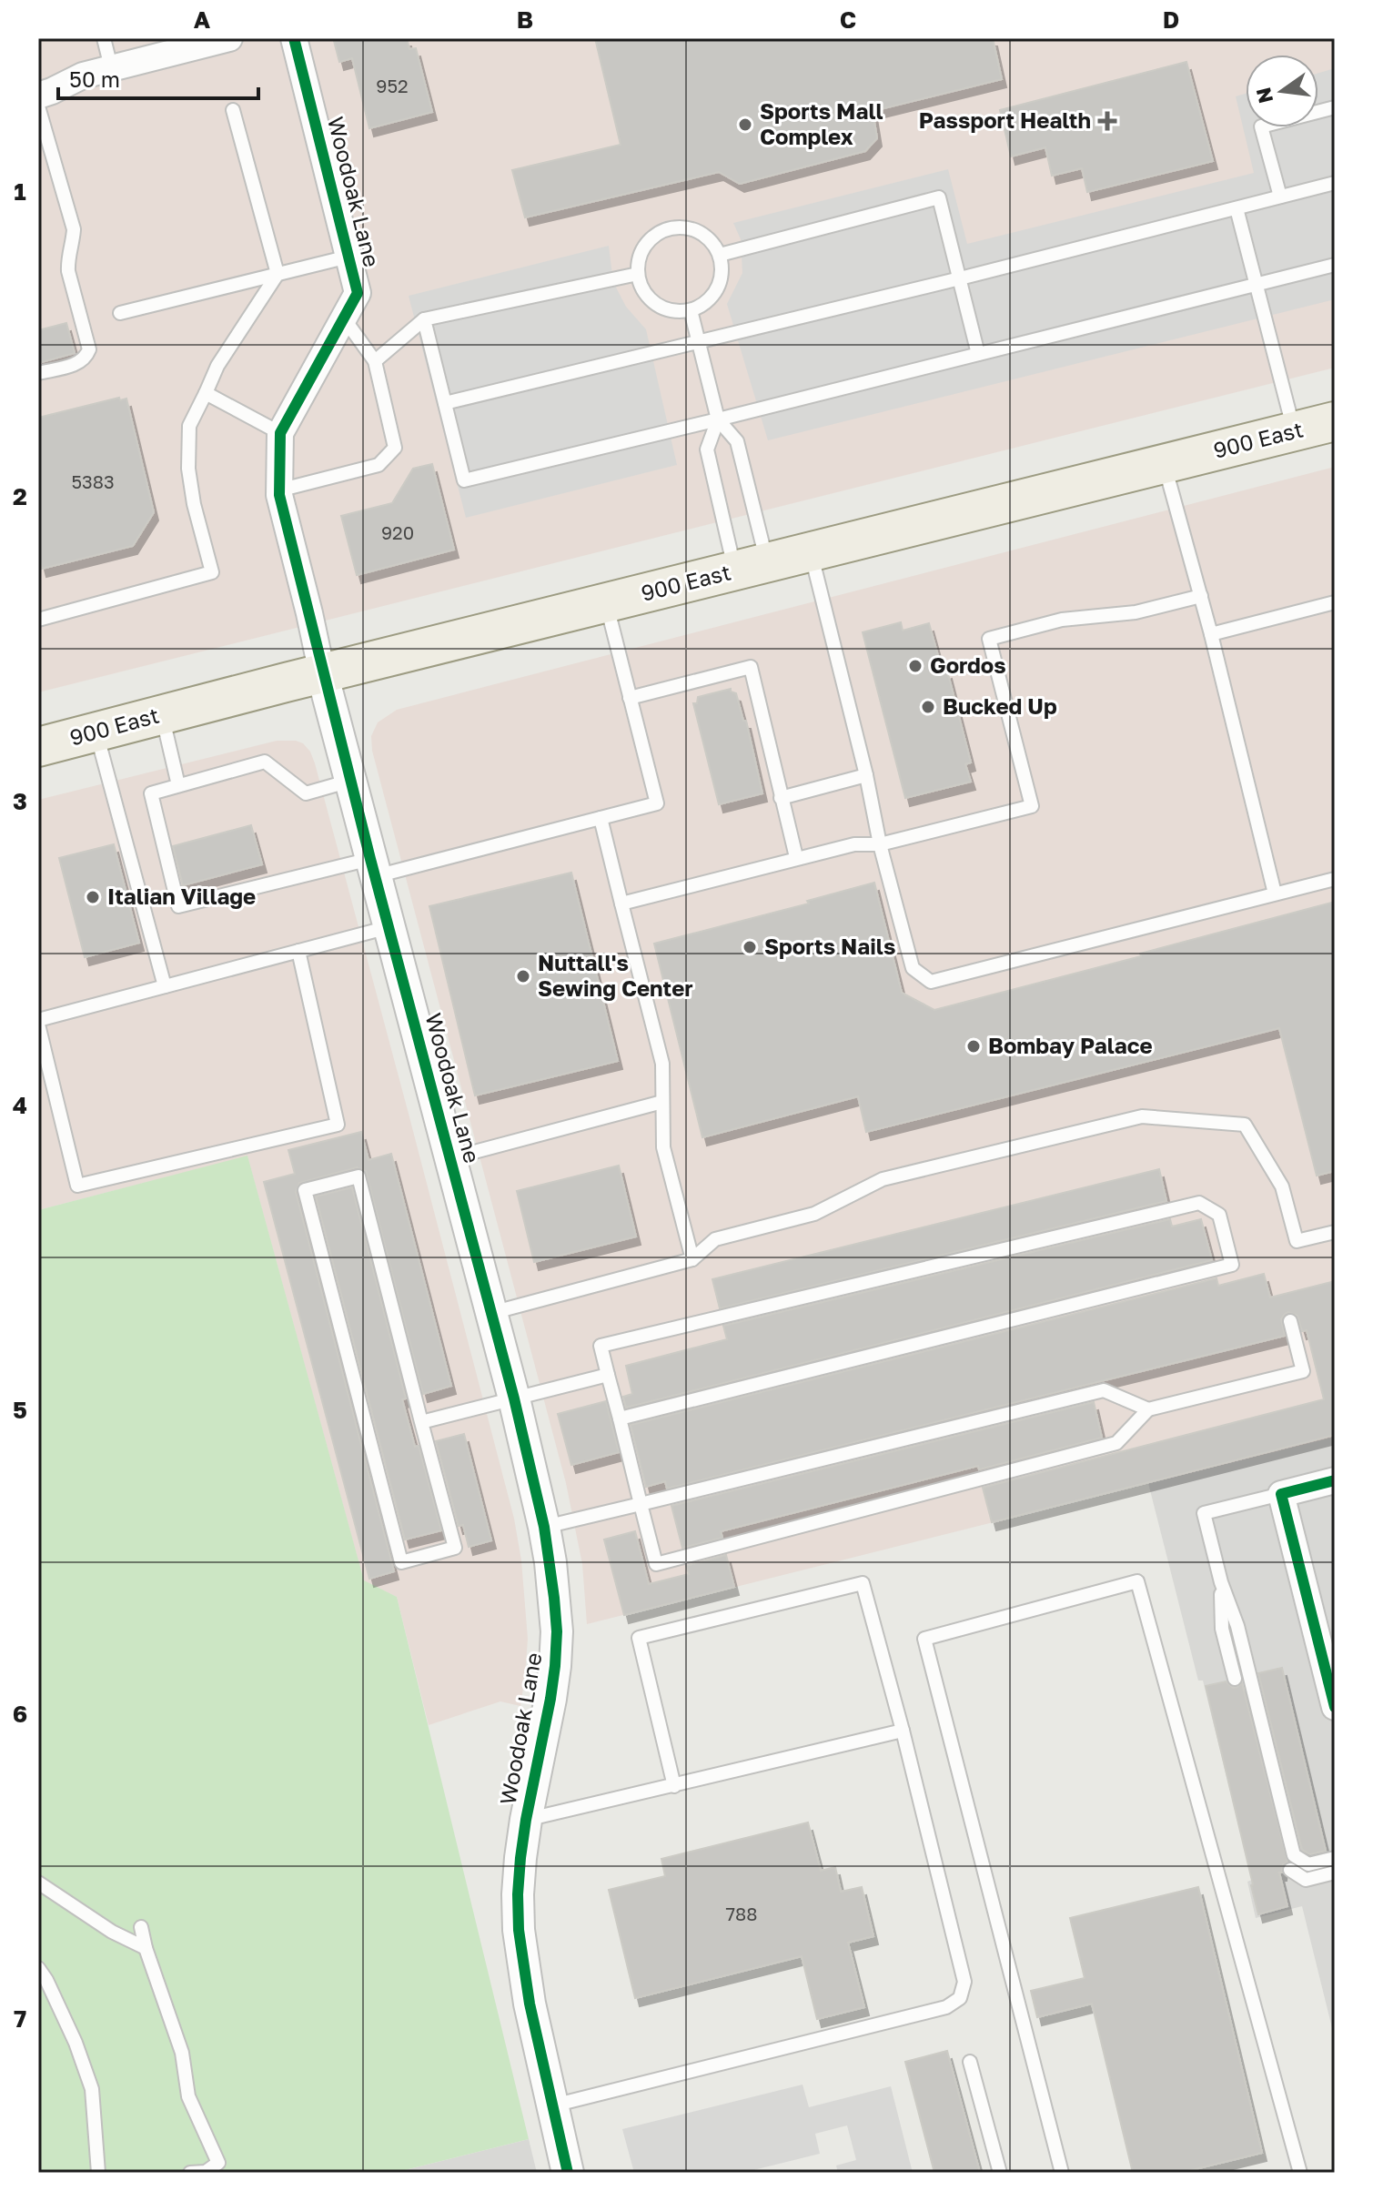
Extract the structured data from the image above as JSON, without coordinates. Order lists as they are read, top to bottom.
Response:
{
  "streets": {
    "main road": ["900 East"],
    "street": ["Woodoak Lane"]
  },
  "crossings": [
    ["Woodoak Lane", "900 East"]
  ],
  "places": {
    "health": ["Passport Health"],
    "other": [
      "Sports Mall Complex",
      "Gordos",
      "Bucked Up",
      "Italian Village",
      "Sports Nails",
      "Nuttall's Sewing Center",
      "Bombay Palace"
    ]
  },
  "house_numbers": [
    "952",
    "5383",
    "920",
    "788"
  ],
  "scale_bar": "50 m",
  "north": "left",
  "grid": {
    "columns": [
      "A",
      "B",
      "C",
      "D"
    ],
    "rows": [
      "1",
      "2",
      "3",
      "4",
      "5",
      "6",
      "7"
    ]
  }
}
